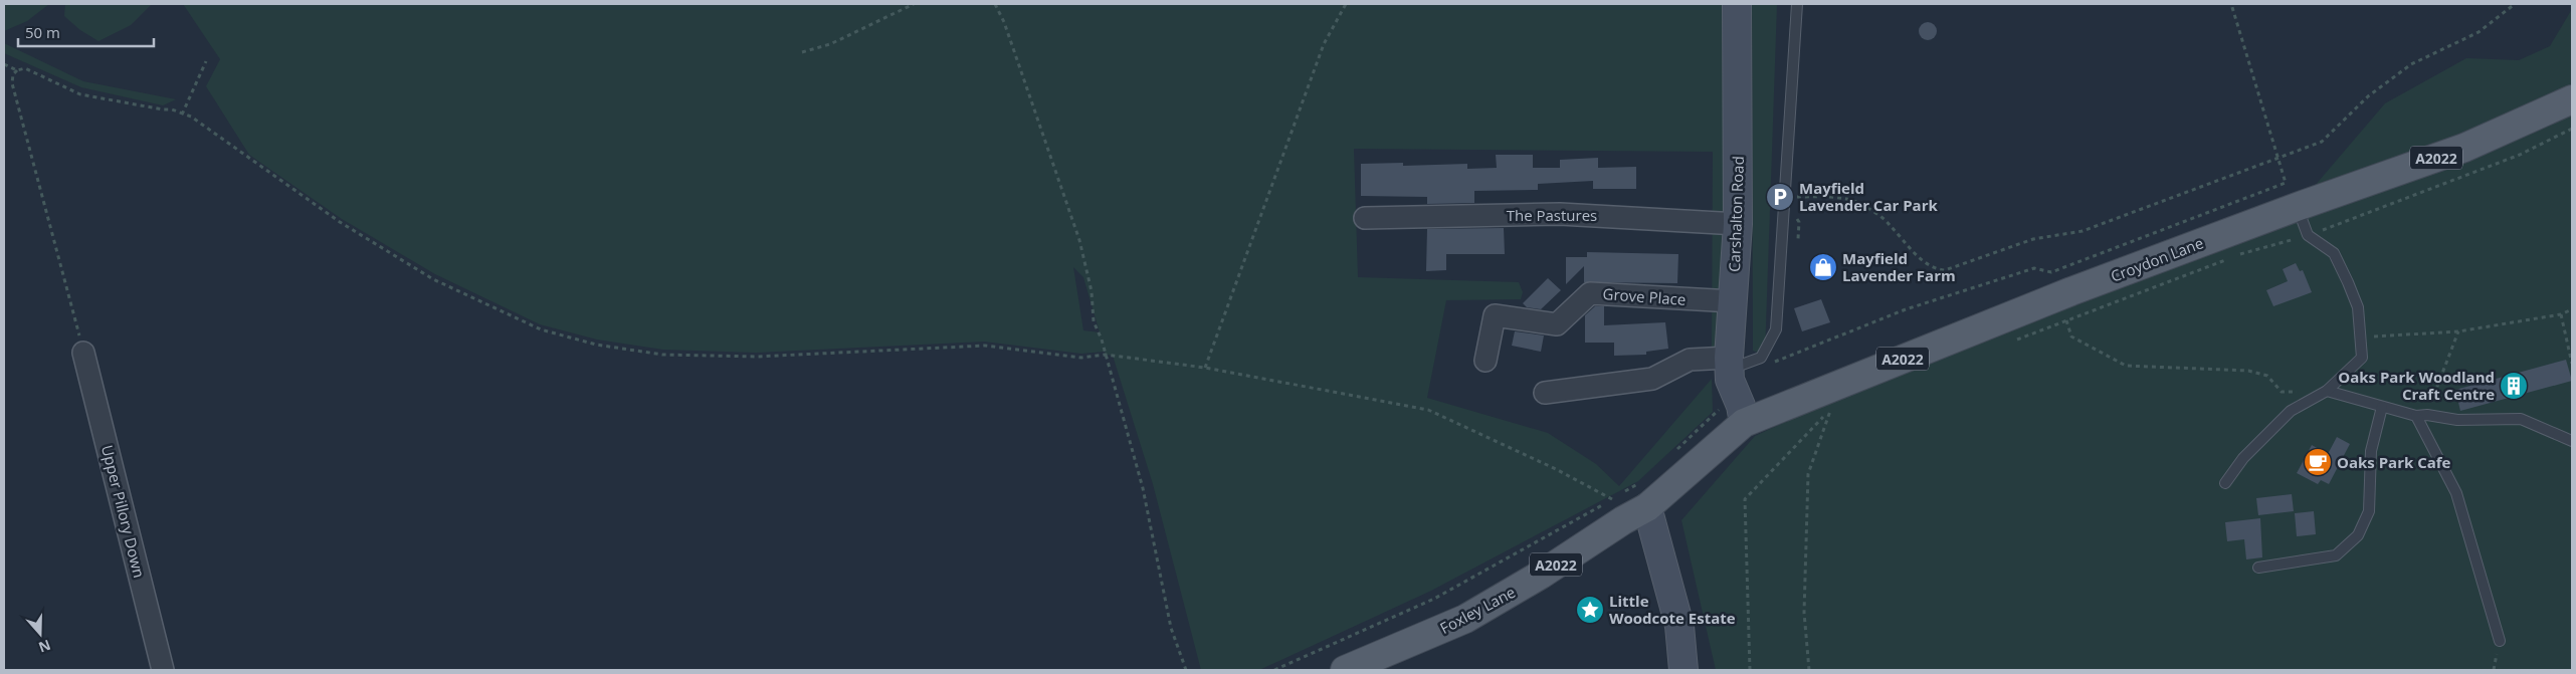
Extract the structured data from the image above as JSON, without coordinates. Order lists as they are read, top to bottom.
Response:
{
  "streets": {
    "main road": [
      "A2022",
      "Carshalton Road",
      "Croydon Lane",
      "Foxley Lane"
    ],
    "street": ["The Pastures", "Grove Place", "Upper Pillory Down"]
  },
  "crossings": [
    ["Carshalton Road", "The Pastures"],
    ["Carshalton Road", "Croydon Lane"],
    ["Carshalton Road", "Grove Place"],
    ["Carshalton Road", "Foxley Lane"],
    ["Croydon Lane", "Foxley Lane"]
  ],
  "places": {
    "parking": ["Mayfield Lavender Car Park"],
    "shop": ["Mayfield Lavender Farm"],
    "building": ["Oaks Park Woodland Craft Centre"],
    "cafe": ["Oaks Park Cafe"],
    "place": ["Little Woodcote Estate"]
  },
  "scale_bar": "50 m",
  "north": "bottom"
}
